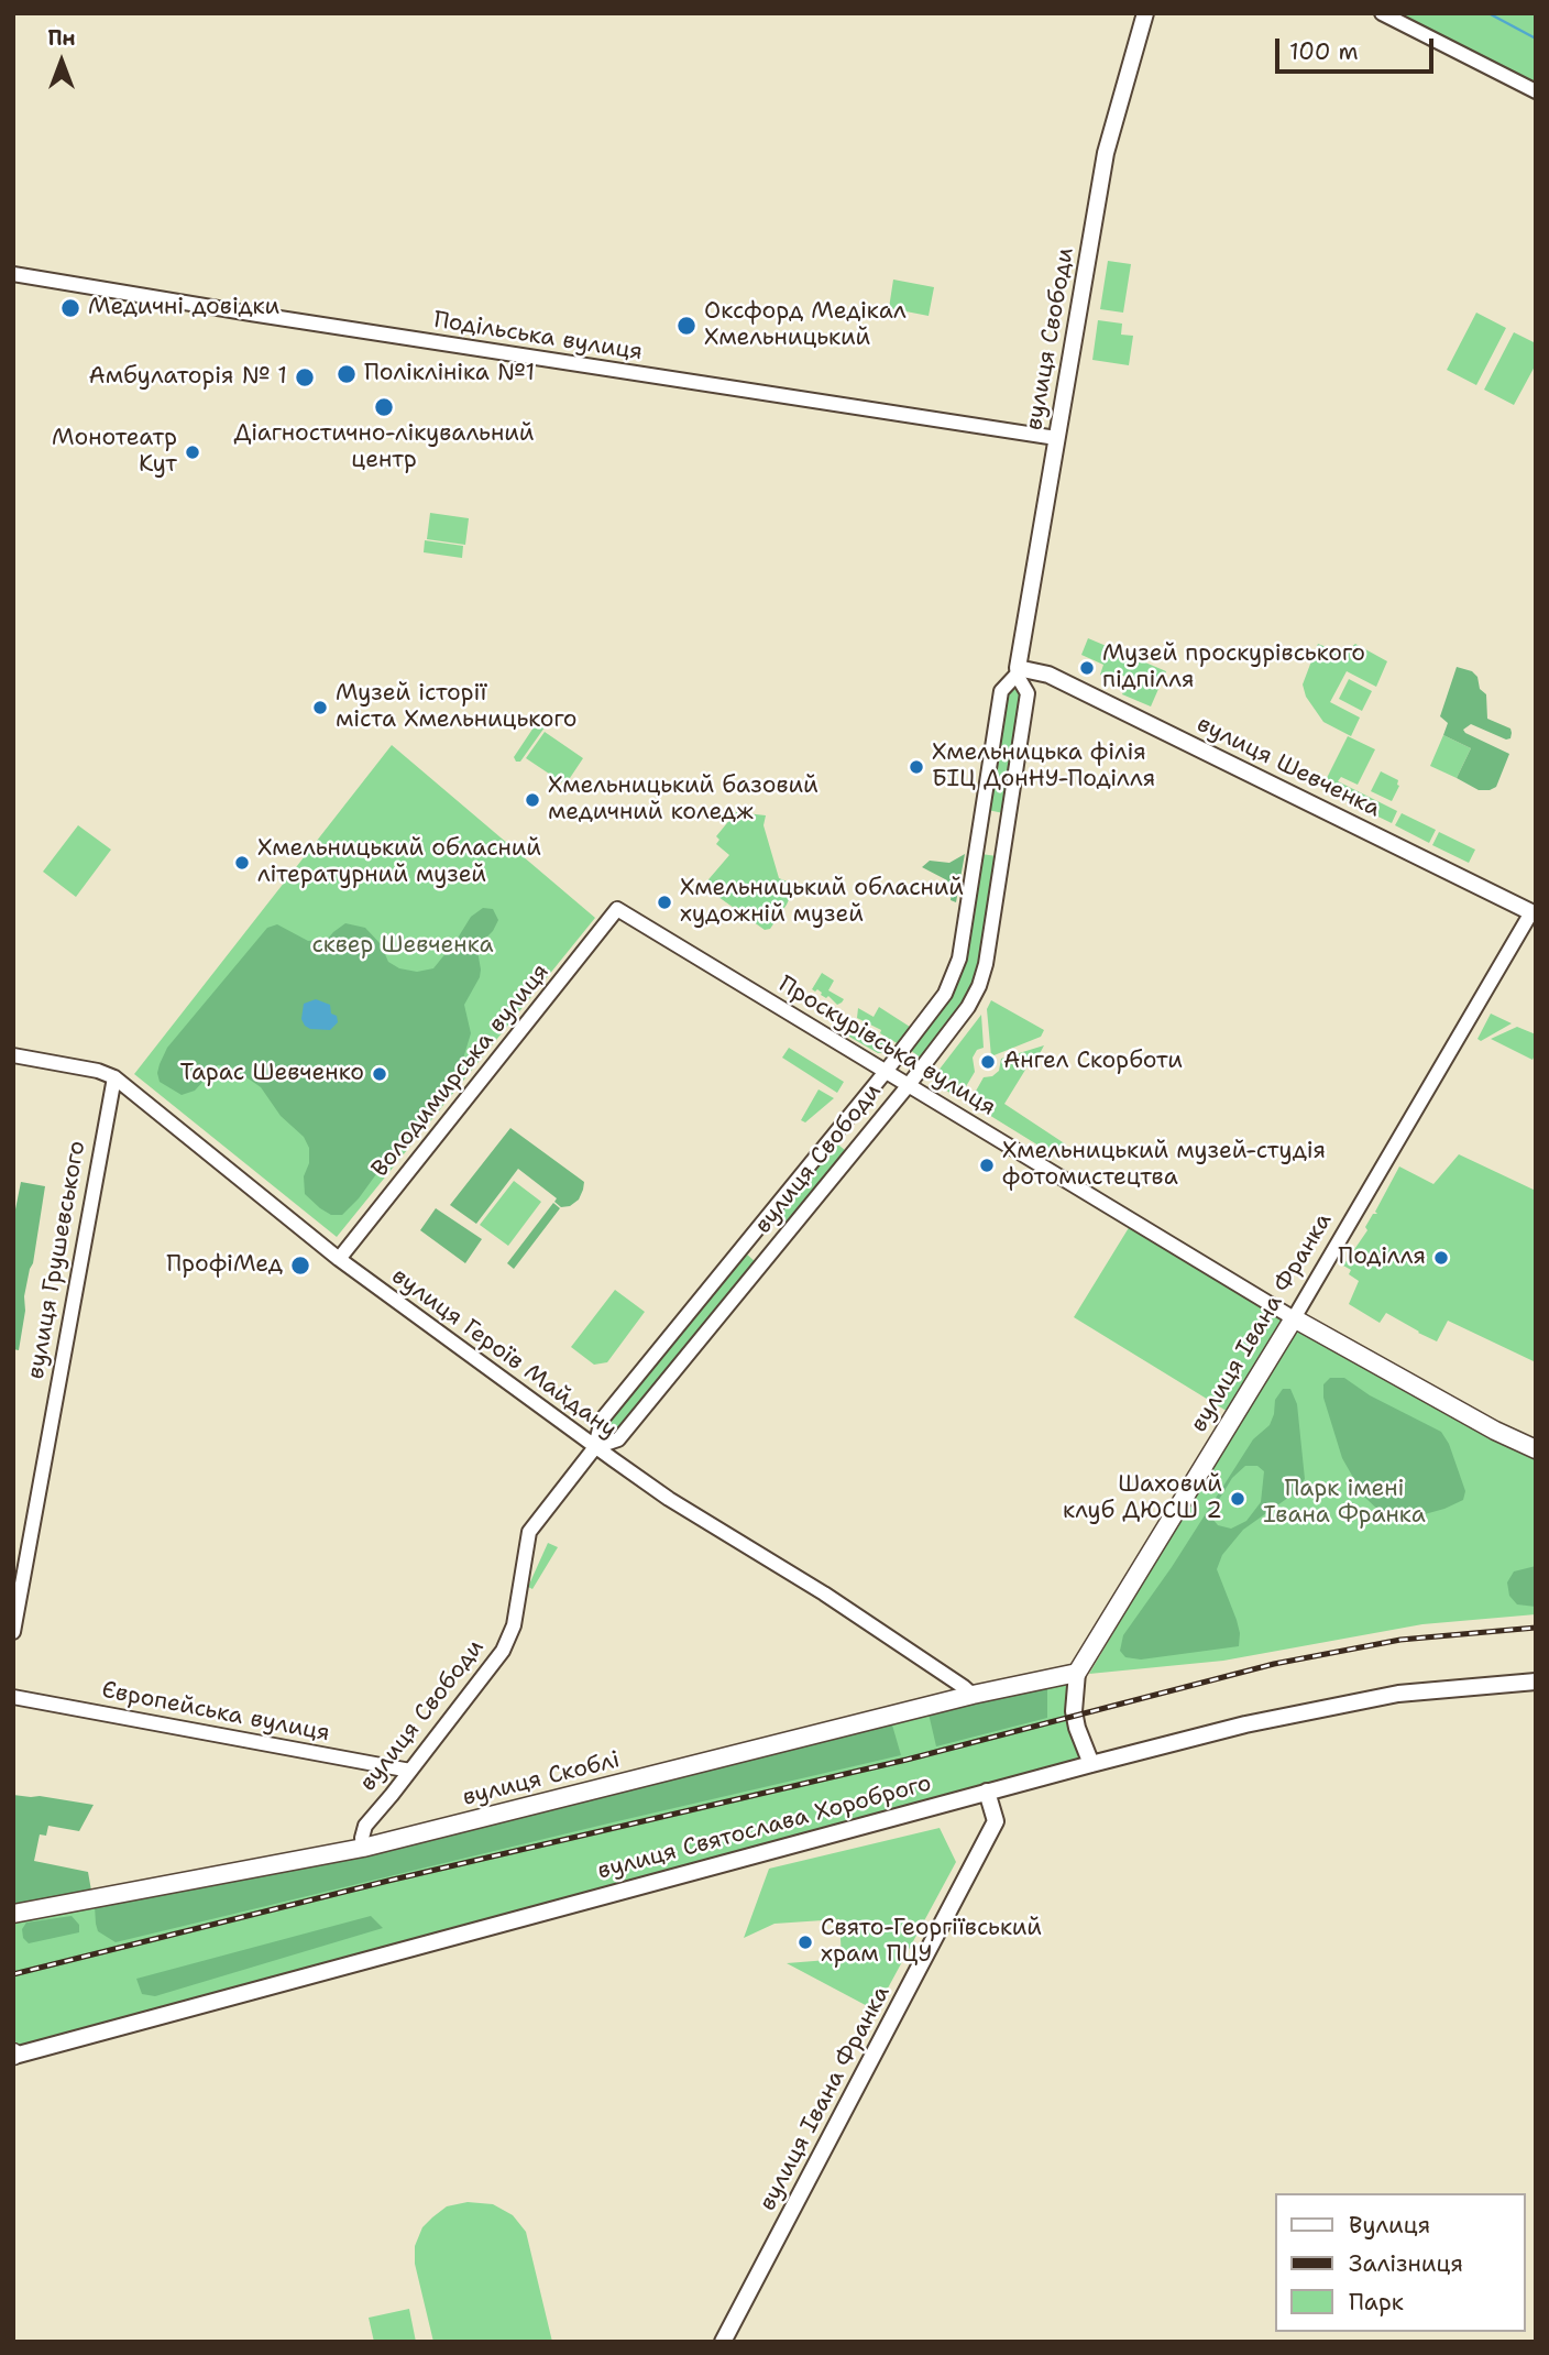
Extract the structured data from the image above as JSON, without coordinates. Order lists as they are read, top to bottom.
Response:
{
  "streets": {
    "main road": [
      "вулиця Свободи",
      "вулиця Шевченка",
      "Проскурівська вулиця",
      "вулиця Івана Франка",
      "вулиця Скоблі",
      "вулиця Святослава Хороброго"
    ],
    "street": [
      "Подільська вулиця",
      "Володимирська вулиця",
      "вулиця Грушевського",
      "вулиця Героїв Майдану",
      "Європейська вулиця"
    ]
  },
  "crossings": [
    ["Подільська вулиця", "вулиця Свободи"],
    ["вулиця Свободи", "вулиця Шевченка"],
    ["вулиця Свободи", "Проскурівська вулиця"],
    ["вулиця Свободи", "вулиця Героїв Майдану"],
    ["вулиця Свободи", "Європейська вулиця"],
    ["вулиця Свободи", "вулиця Скоблі"],
    ["вулиця Шевченка", "вулиця Івана Франка"],
    ["Проскурівська вулиця", "Володимирська вулиця"],
    ["Проскурівська вулиця", "вулиця Івана Франка"],
    ["Володимирська вулиця", "вулиця Героїв Майдану"],
    ["вулиця Грушевського", "вулиця Героїв Майдану"],
    ["вулиця Івана Франка", "вулиця Скоблі"],
    ["вулиця Івана Франка", "вулиця Святослава Хороброго"],
    ["вулиця Героїв Майдану", "вулиця Скоблі"]
  ],
  "parks": ["сквер Шевченка", "Парк імені Івана Франка"],
  "places": [
    "Медичні довідки",
    "Оксфорд Медікал Хмельницький",
    "Поліклініка №1",
    "Амбулаторія № 1",
    "Діагностично-лікувальний центр",
    "Монотеатр Кут",
    "Музей проскурівського підпілля",
    "Музей історії міста Хмельницького",
    "Хмельницька філія БІЦ ДонНУ-Поділля",
    "Хмельницький базовий медичний коледж",
    "Хмельницький обласний літературний музей",
    "Хмельницький обласний художній музей",
    "Ангел Скорботи",
    "Тарас Шевченко",
    "Хмельницький музей-студія фотомистецтва",
    "Поділля",
    "ПрофіМед",
    "Шаховий клуб ДЮСШ 2",
    "Свято-Георгіївський храм ПЦУ"
  ],
  "legend": ["Вулиця", "Залізниця", "Парк"],
  "scale_bar": "100 m",
  "north": "top"
}
